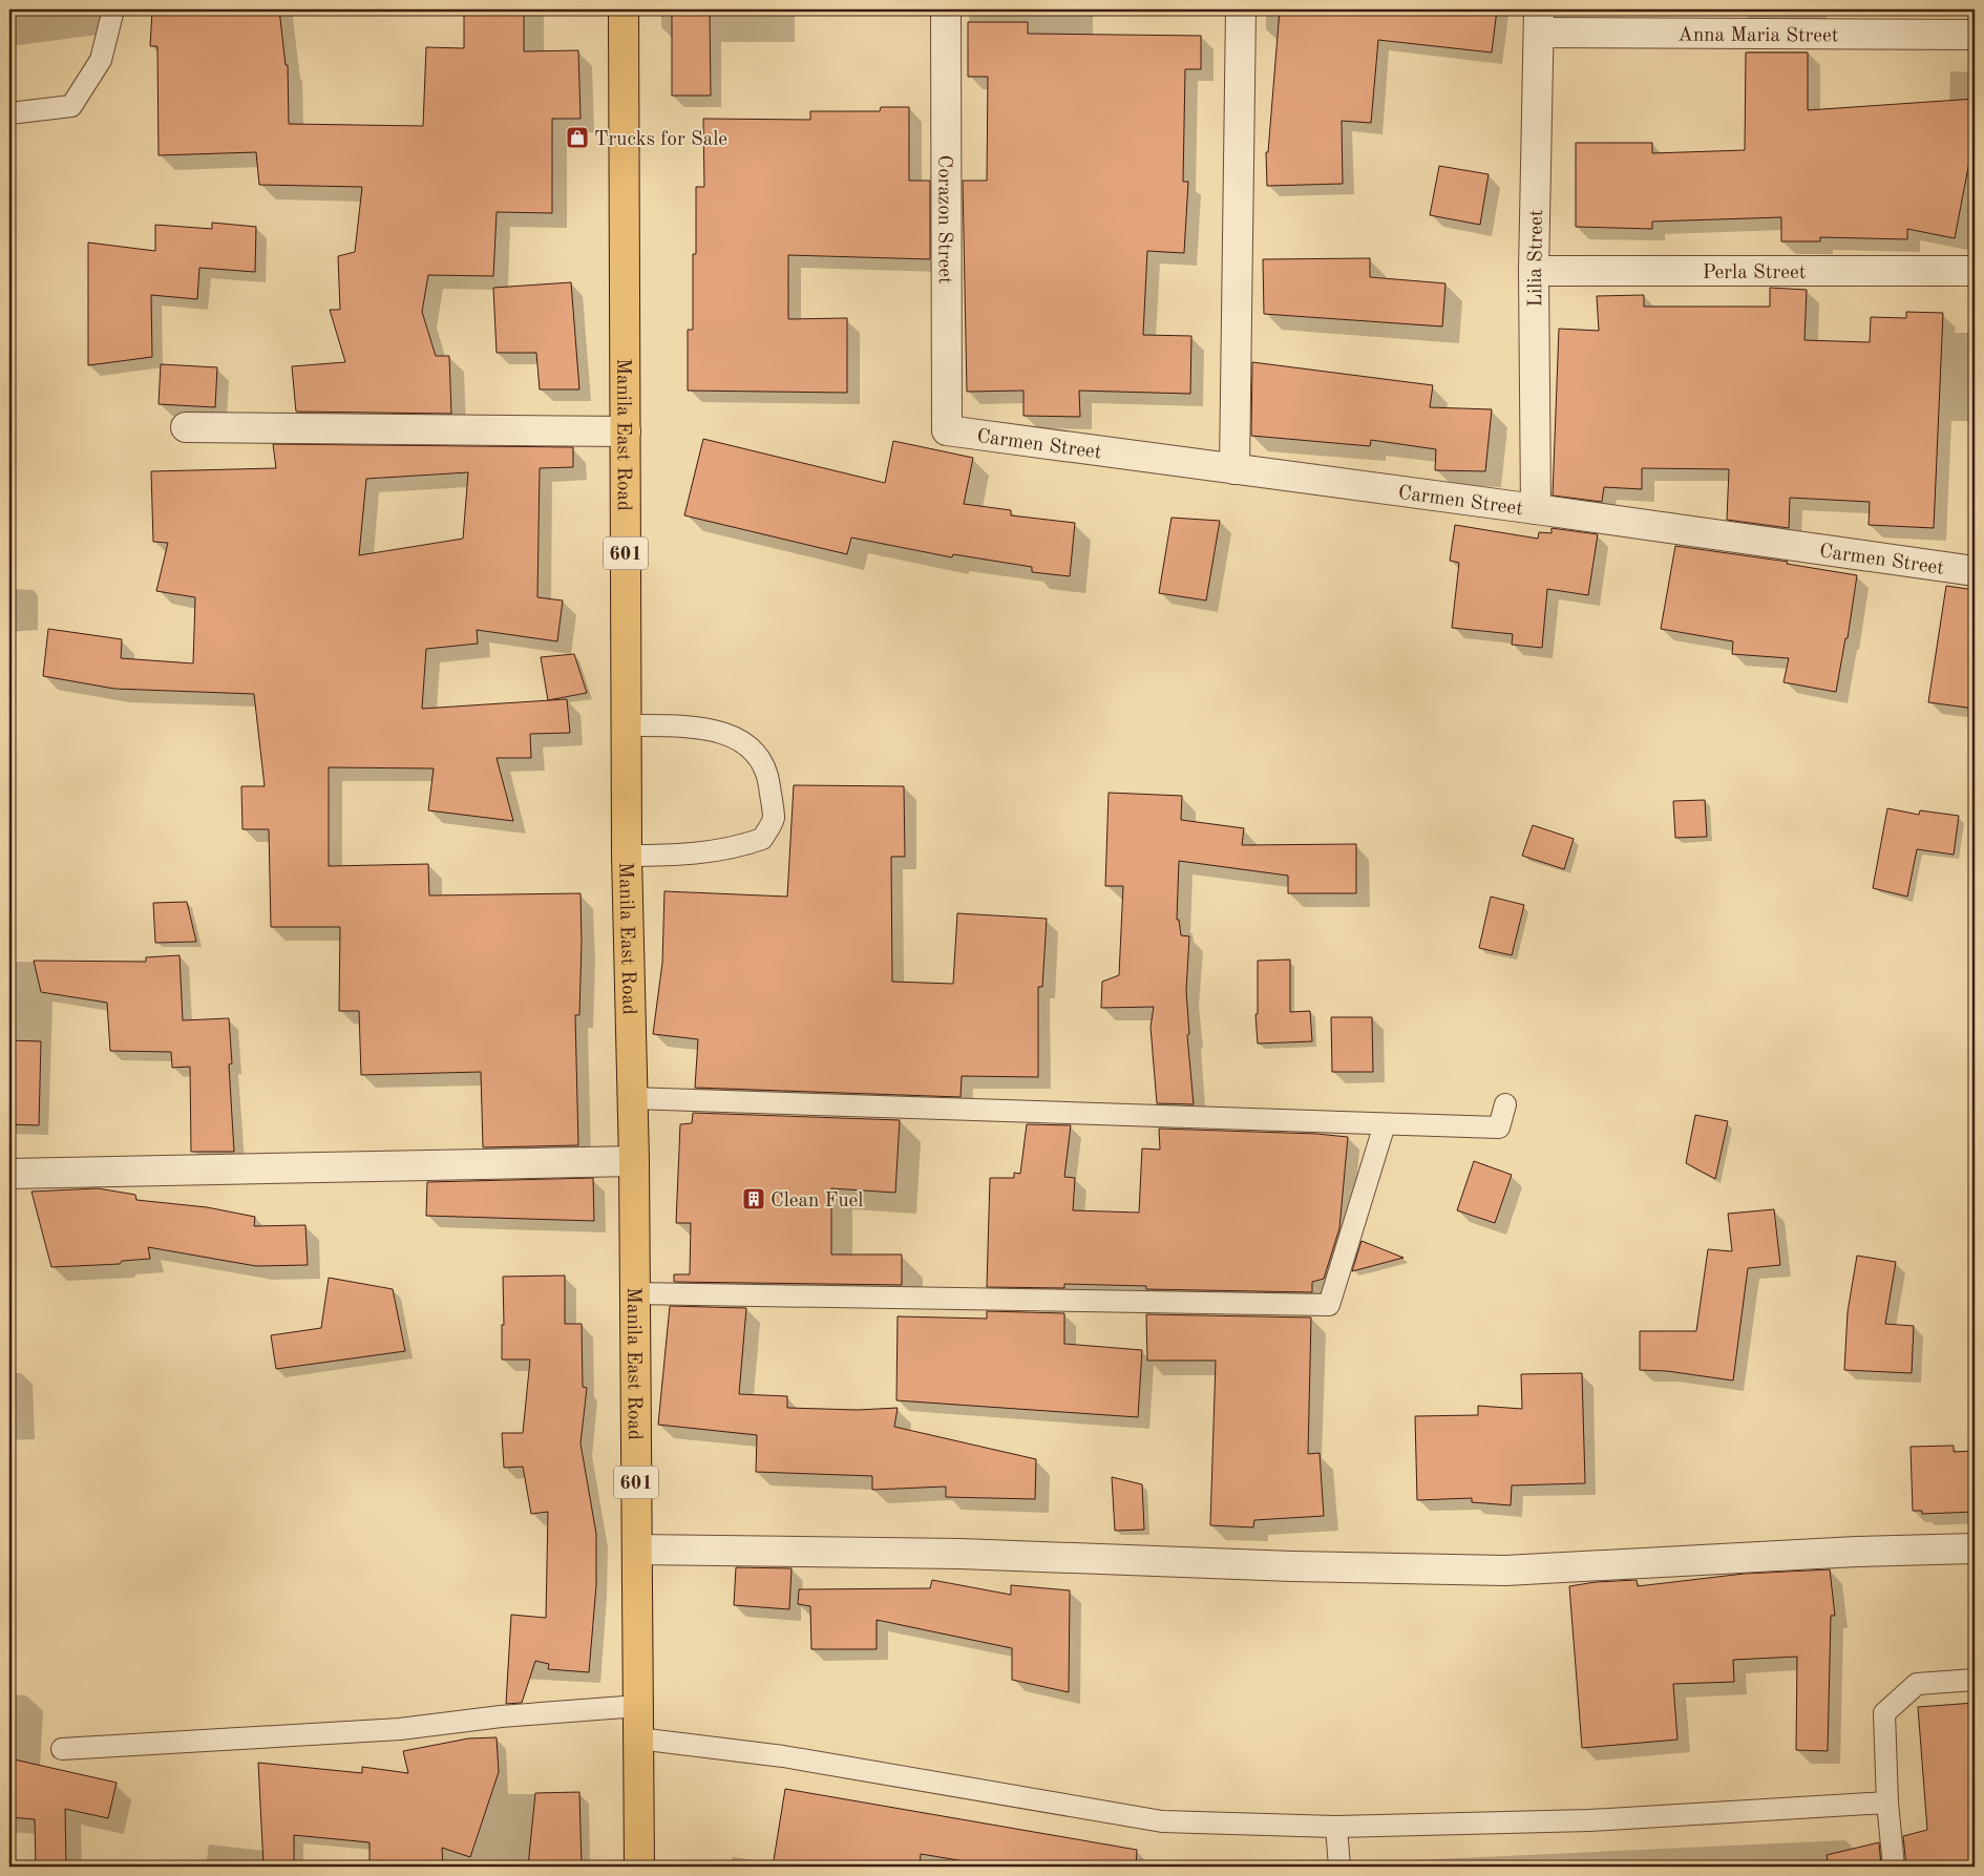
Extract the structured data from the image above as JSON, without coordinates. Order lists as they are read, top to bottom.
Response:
{
  "streets": {
    "main road": ["Manila East Road", "601"],
    "street": [
      "Anna Maria Street",
      "Corazon Street",
      "Lilia Street",
      "Perla Street",
      "Carmen Street"
    ]
  },
  "crossings": [
    ["Anna Maria Street", "Lilia Street"],
    ["Corazon Street", "Carmen Street"],
    ["Lilia Street", "Perla Street"],
    ["Lilia Street", "Carmen Street"]
  ],
  "places": {
    "shop": ["Trucks for Sale"],
    "building": ["Clean Fuel"]
  }
}
